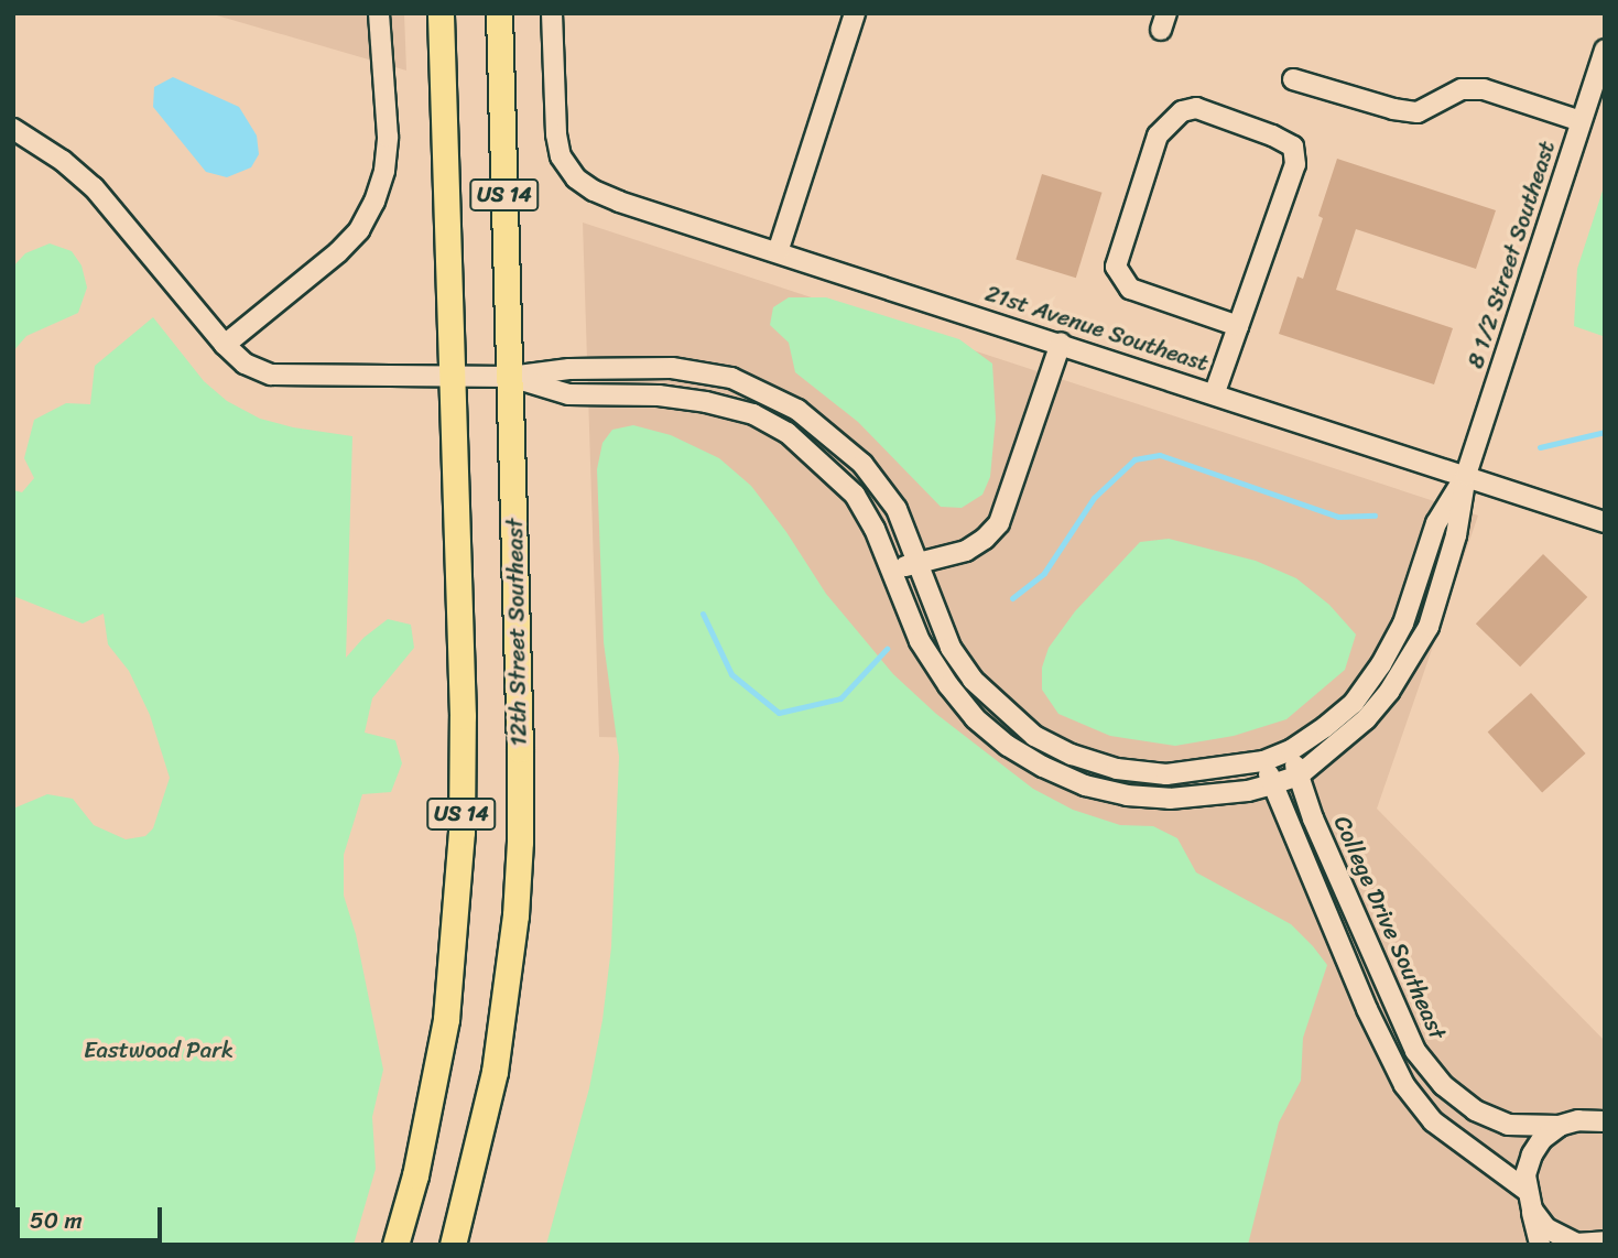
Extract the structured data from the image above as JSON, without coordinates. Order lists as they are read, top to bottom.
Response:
{
  "streets": {
    "main road": ["US 14", "12th Street Southeast"],
    "street": ["8 1/2 Street Southeast", "21st Avenue Southeast", "College Drive Southeast"]
  },
  "crossings": [
    ["8 1/2 Street Southeast", "21st Avenue Southeast"],
    ["8 1/2 Street Southeast", "College Drive Southeast"]
  ],
  "parks": ["Eastwood Park"],
  "scale_bar": "50 m"
}
